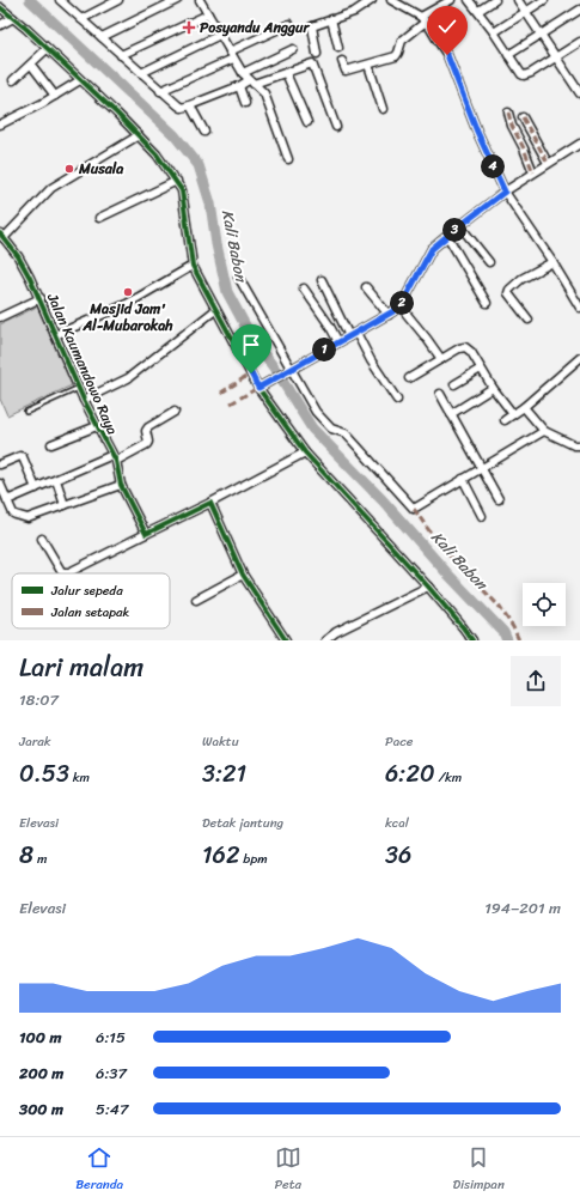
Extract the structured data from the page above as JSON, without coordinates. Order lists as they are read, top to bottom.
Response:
{
  "streets": {
    "street": ["Jalan Kaumandowo Raya"]
  },
  "water": ["Kali Babon"],
  "places": {
    "health": ["Posyandu Anggur"],
    "other": ["Musala", "Masjid Jam' Al-Mubarokah"]
  },
  "legend": ["Jalur sepeda", "Jalan setapak"],
  "page": {
    "pins": [
      "4",
      "3",
      "2",
      "1"
    ],
    "heading": ["Lari malam", "18:07"],
    "stats": [
      ["Jarak", "0.53 km"],
      ["Waktu", "3:21"],
      ["Pace", "6:20 /km"],
      ["Elevasi", "8 m"],
      ["Detak jantung", "162 bpm"],
      ["kcal", "36"]
    ],
    "chart": ["Elevasi", "194–201 m"],
    "list": [
      {
        "name": "100 m",
        "note": "6:15"
      },
      {
        "name": "200 m",
        "note": "6:37"
      },
      {
        "name": "300 m",
        "note": "5:47"
      }
    ],
    "tabs": ["Beranda", "Peta", "Disimpan"]
  }
}
